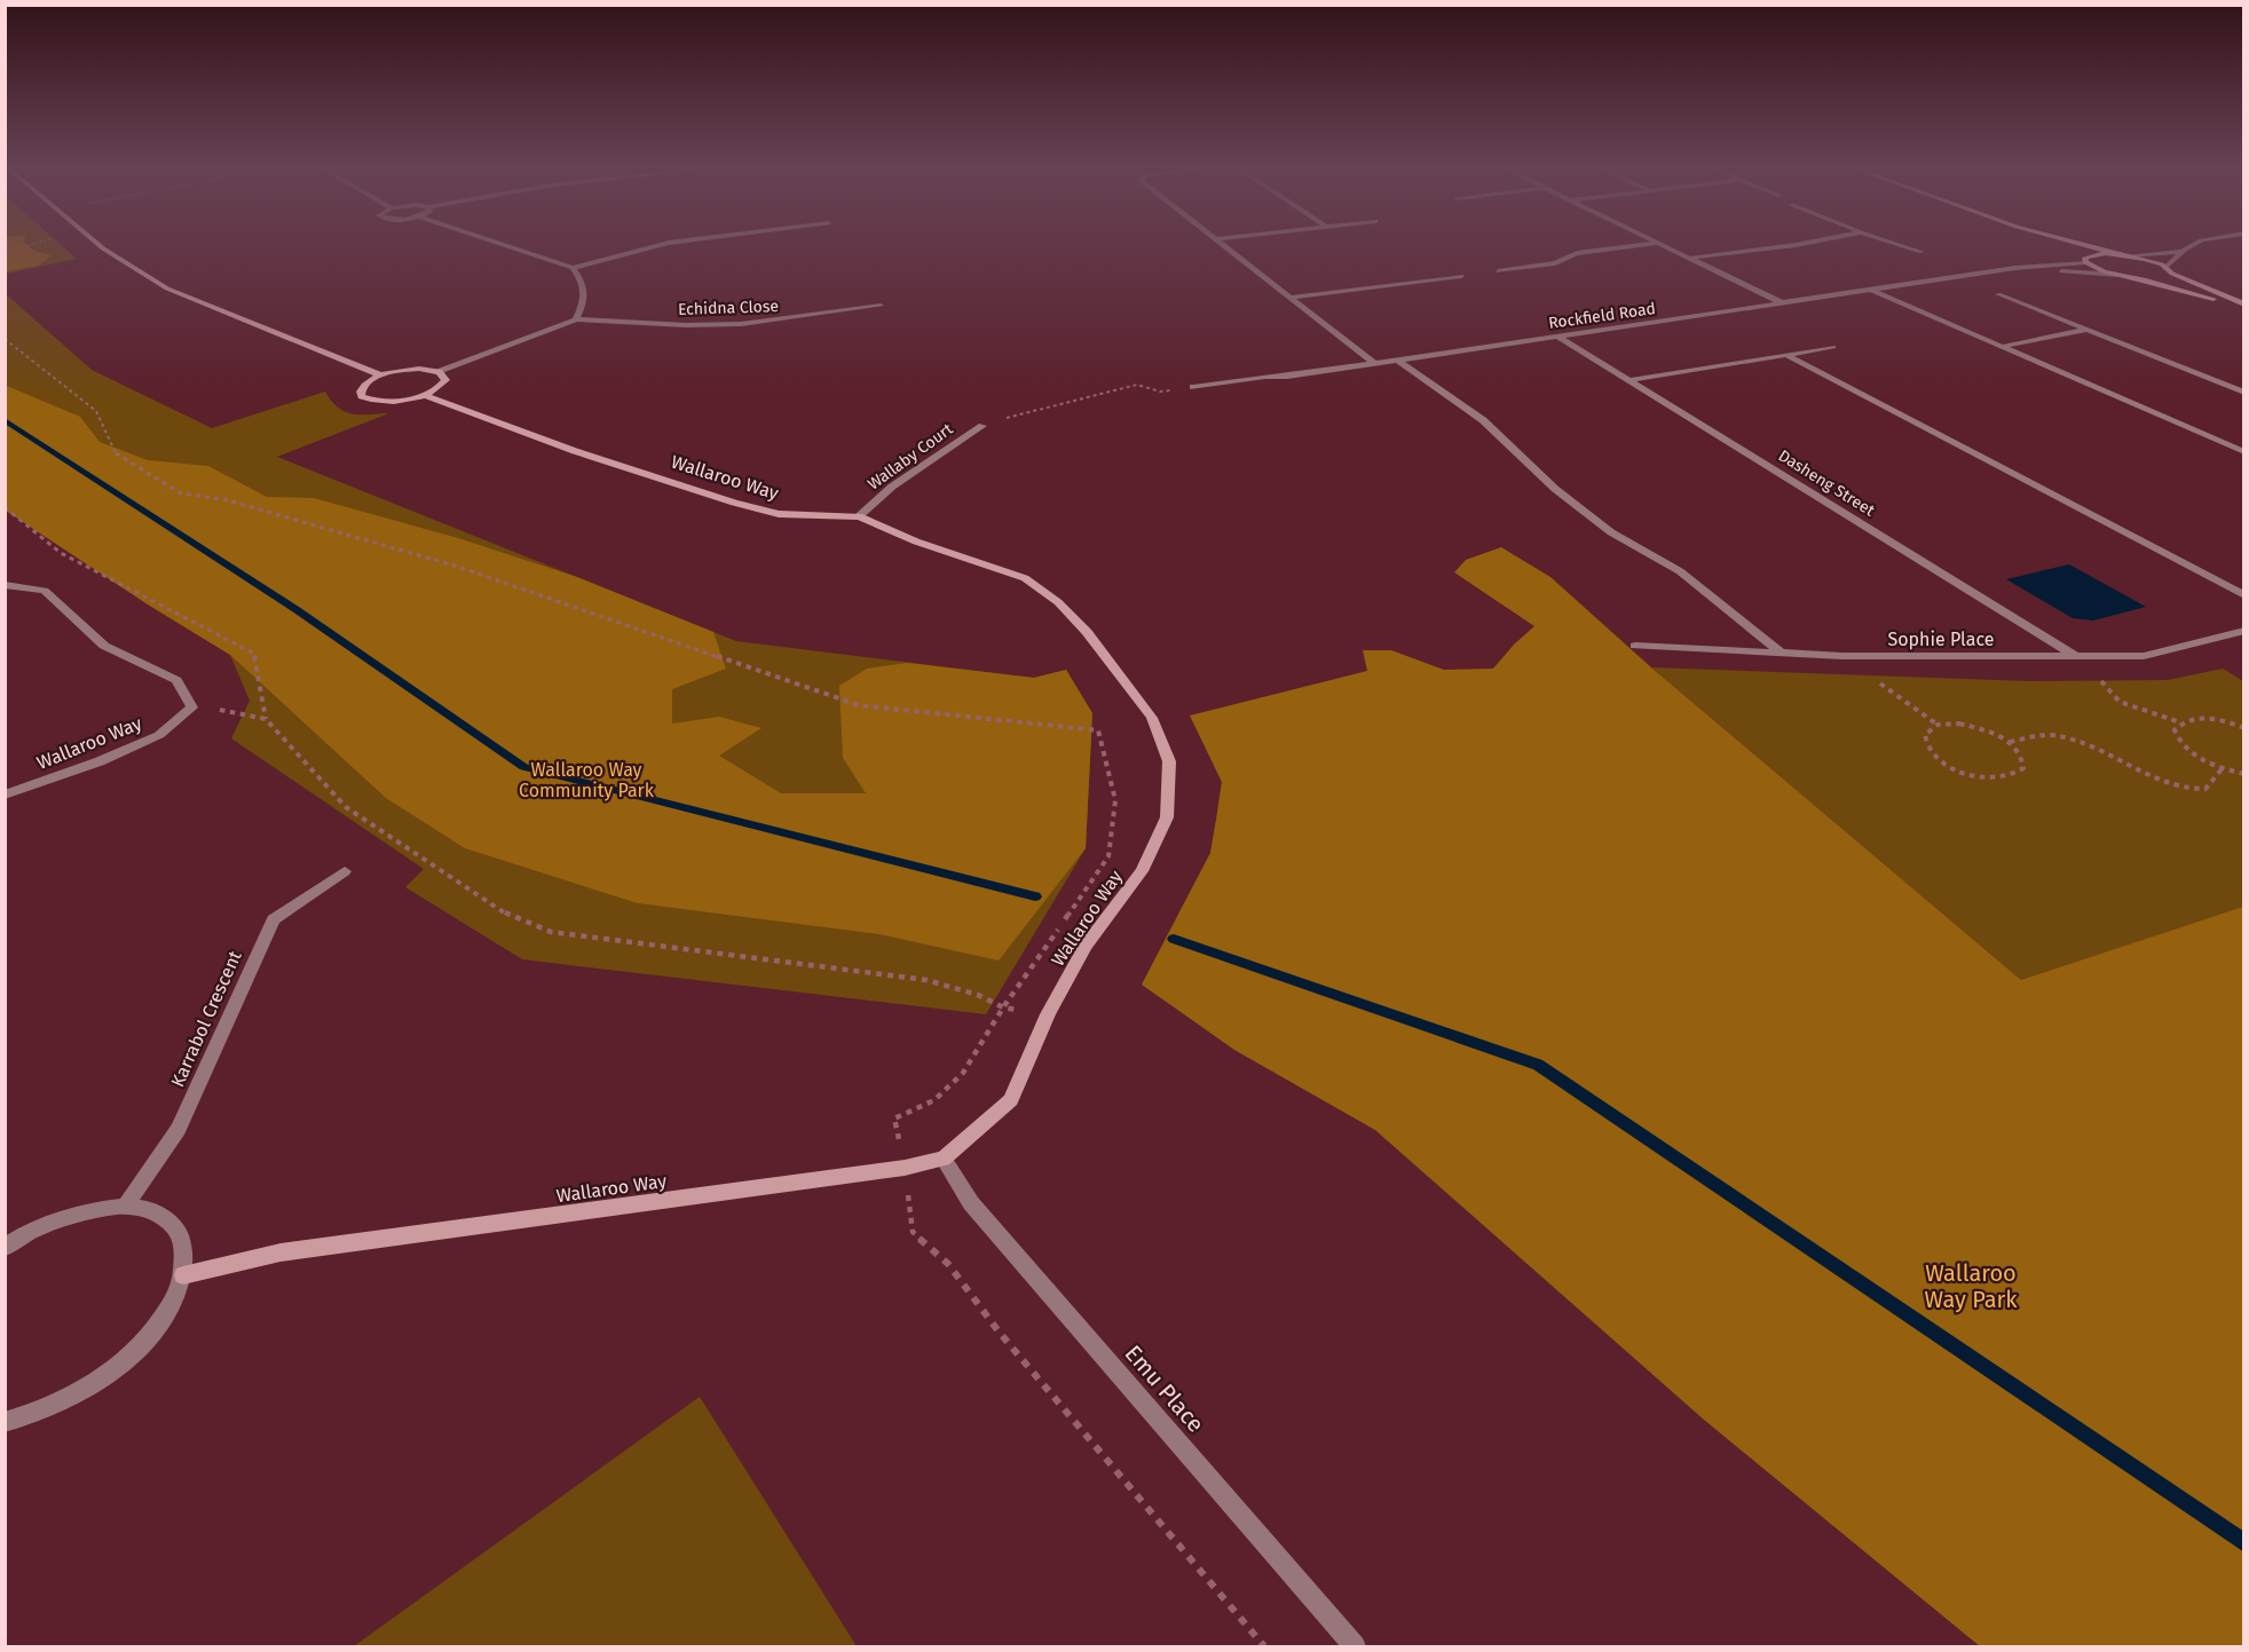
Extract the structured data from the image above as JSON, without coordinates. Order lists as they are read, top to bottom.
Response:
{
  "streets": {
    "street": [
      "Echidna Close",
      "Rockfield Road",
      "Wallaby Court",
      "Wallaroo Way",
      "Dasheng Street",
      "Sophie Place",
      "Karrabol Crescent",
      "Emu Place"
    ]
  },
  "crossings": [
    ["Rockfield Road", "Dasheng Street"],
    ["Wallaby Court", "Wallaroo Way"],
    ["Wallaroo Way", "Emu Place"],
    ["Dasheng Street", "Sophie Place"]
  ],
  "parks": ["Wallaroo Way Community Park", "Wallaroo Way Park"]
}
